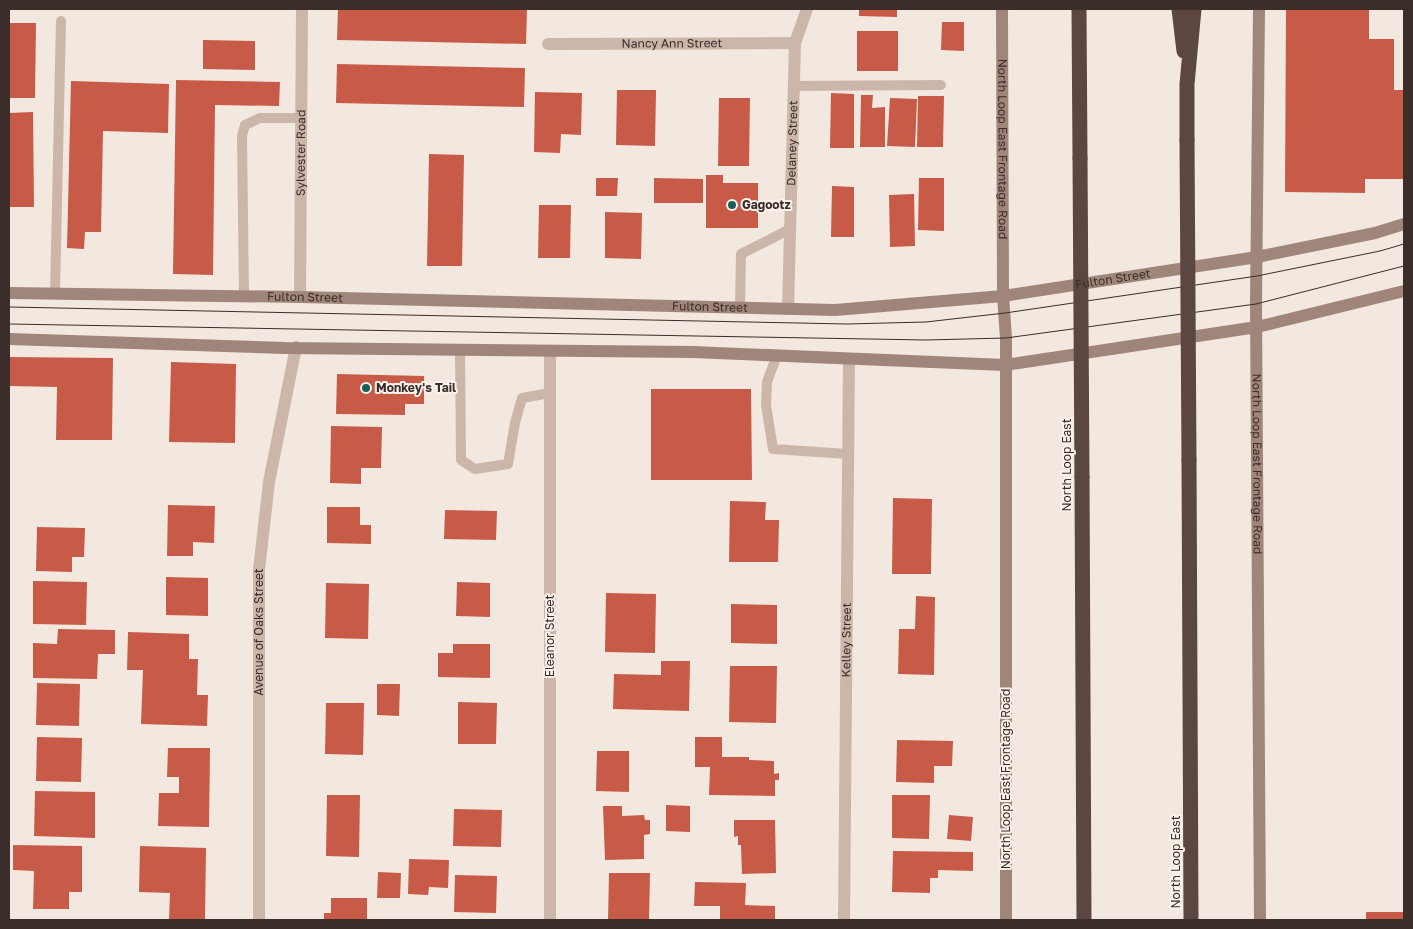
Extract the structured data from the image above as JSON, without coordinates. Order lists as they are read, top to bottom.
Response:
{
  "streets": {
    "highway": ["North Loop East"],
    "main road": ["North Loop East Frontage Road", "Fulton Street"],
    "street": [
      "Nancy Ann Street",
      "Delaney Street",
      "Sylvester Road",
      "Avenue of Oaks Street",
      "Eleanor Street",
      "Kelley Street"
    ]
  },
  "crossings": [
    ["Nancy Ann Street", "Delaney Street"],
    ["Delaney Street", "Fulton Street"],
    ["North Loop East Frontage Road", "Fulton Street"],
    ["Sylvester Road", "Fulton Street"]
  ],
  "places": ["Gagootz", "Monkey's Tail"]
}
